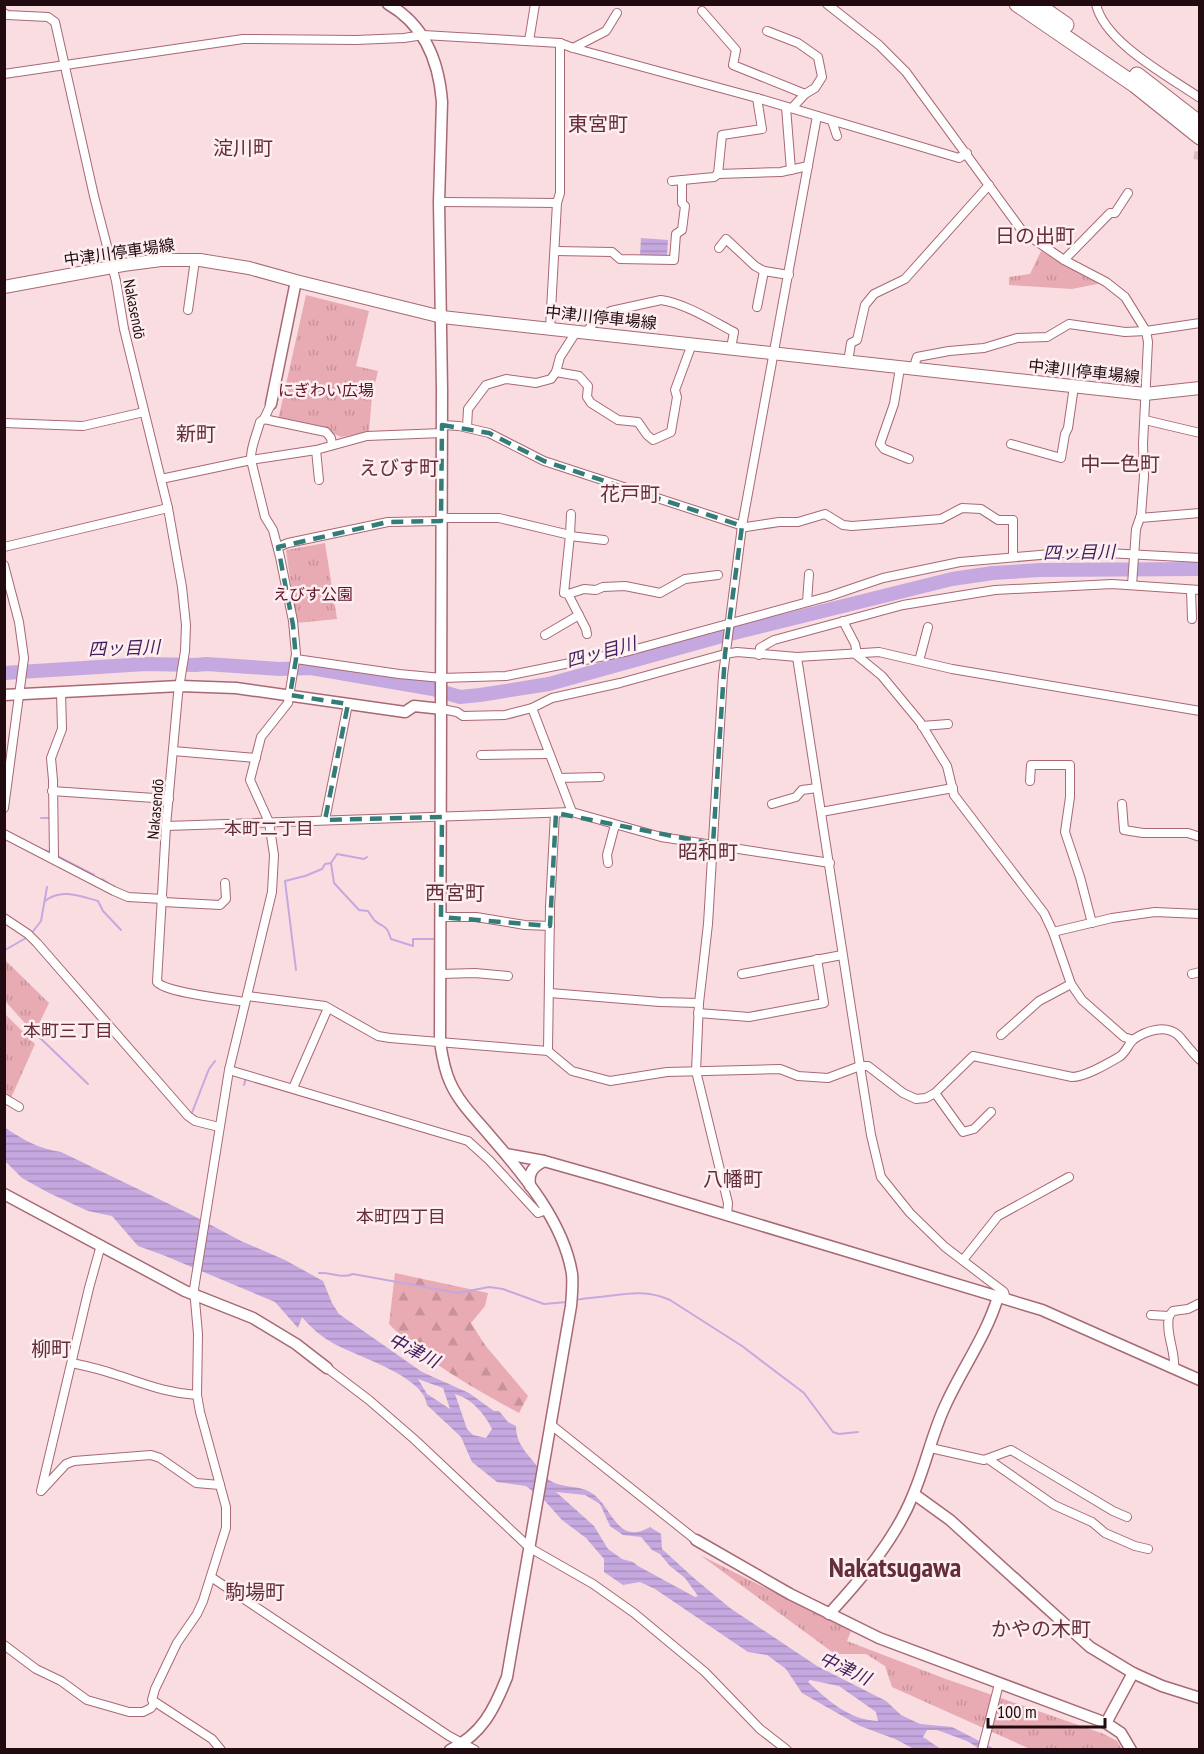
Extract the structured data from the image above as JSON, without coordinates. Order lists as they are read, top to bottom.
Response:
{
  "streets": {
    "main road": ["中津川停車場線"],
    "street": ["Nakasendō"]
  },
  "crossings": [
    ["中津川停車場線", "Nakasendō"]
  ],
  "districts": [
    "東宮町",
    "淀川町",
    "日の出町",
    "新町",
    "中一色町",
    "えびす町",
    "花戸町",
    "本町二丁目",
    "昭和町",
    "西宮町",
    "本町三丁目",
    "八幡町",
    "本町四丁目",
    "柳町",
    "Nakatsugawa",
    "駒場町",
    "かやの木町"
  ],
  "water": ["四ッ目川", "中津川"],
  "parks": ["にぎわい広場", "えびす公園"],
  "scale_bar": "100 m"
}
